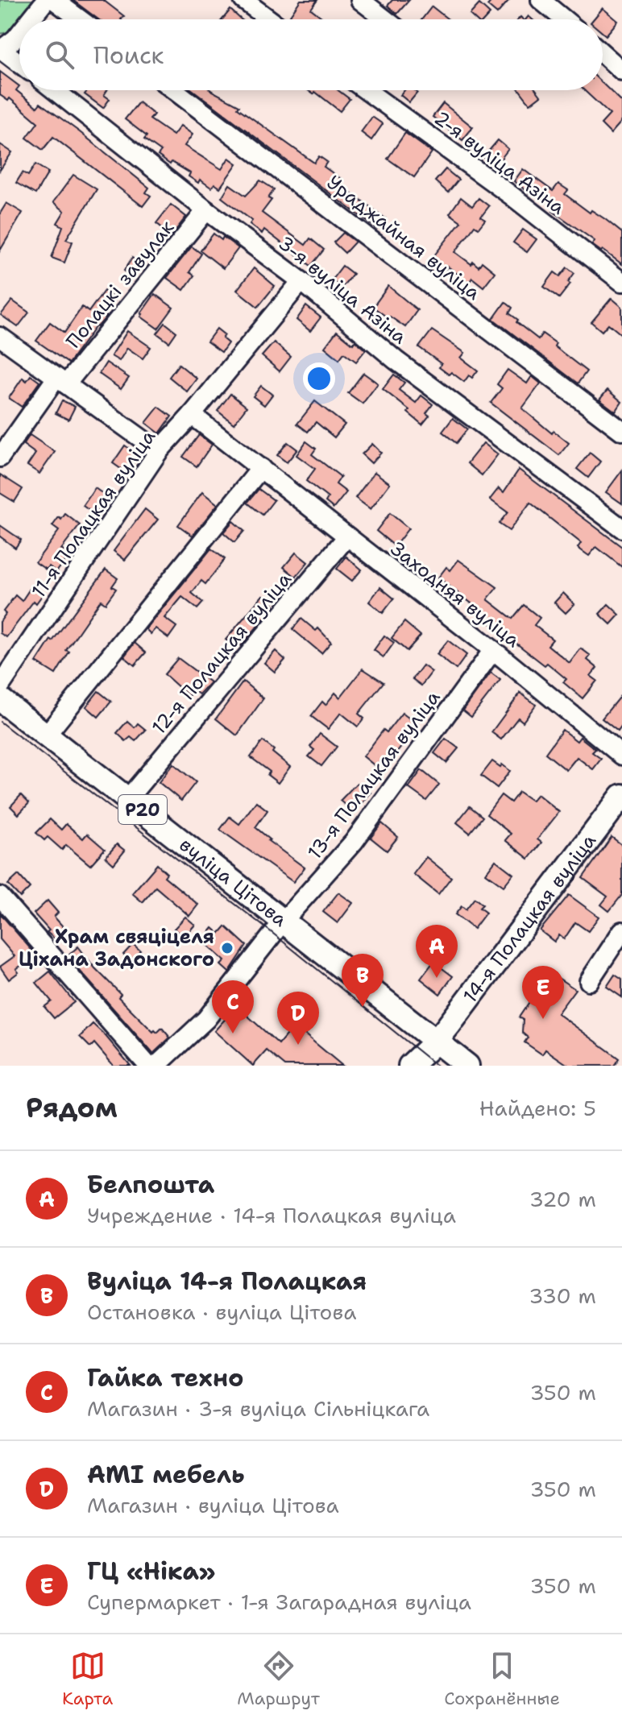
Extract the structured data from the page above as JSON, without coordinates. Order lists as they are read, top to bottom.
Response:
{
  "streets": {
    "main road": ["Р20", "вуліца Цітова", "14-я Полацкая вуліца"],
    "street": [
      "2-я вуліца Азіна",
      "Ураджайная вуліца",
      "Полацкі завулак",
      "3-я вуліца Азіна",
      "11-я Полацкая вуліца",
      "Заходняя вуліца",
      "12-я Полацкая вуліца",
      "13-я Полацкая вуліца"
    ]
  },
  "crossings": [
    ["Полацкі завулак", "3-я вуліца Азіна"],
    ["3-я вуліца Азіна", "11-я Полацкая вуліца"],
    ["11-я Полацкая вуліца", "Заходняя вуліца"],
    ["Заходняя вуліца", "12-я Полацкая вуліца"],
    ["Заходняя вуліца", "13-я Полацкая вуліца"],
    ["12-я Полацкая вуліца", "вуліца Цітова"],
    ["13-я Полацкая вуліца", "вуліца Цітова"],
    ["вуліца Цітова", "14-я Полацкая вуліца"]
  ],
  "places": ["Храм свяціцеля Ціхана Задонского"],
  "page": {
    "search": "Поиск",
    "pins": [
      "A",
      "B",
      "E",
      "C",
      "D"
    ],
    "heading": ["Рядом", "Найдено: 5"],
    "list": [
      {
        "mark": "A",
        "name": "Белпошта",
        "note": "Учреждение · 14-я Полацкая вуліца",
        "value": "320 m"
      },
      {
        "mark": "B",
        "name": "Вуліца 14-я Полацкая",
        "note": "Остановка · вуліца Цітова",
        "value": "330 m"
      },
      {
        "mark": "C",
        "name": "Гайка техно",
        "note": "Магазин · 3-я вуліца Сільніцкага",
        "value": "350 m"
      },
      {
        "mark": "D",
        "name": "AMI мебель",
        "note": "Магазин · вуліца Цітова",
        "value": "350 m"
      },
      {
        "mark": "E",
        "name": "ГЦ «Ніка»",
        "note": "Супермаркет · 1-я Загарадная вуліца",
        "value": "350 m"
      }
    ],
    "nav": ["Карта", "Маршрут", "Сохранённые"]
  }
}
